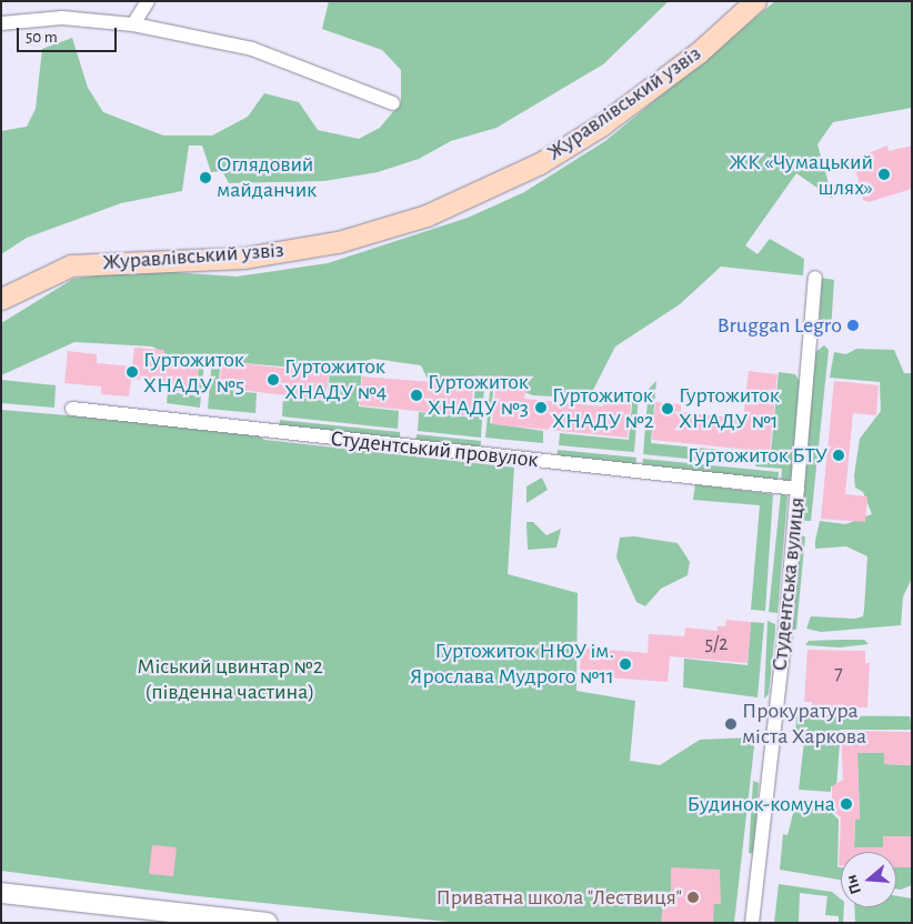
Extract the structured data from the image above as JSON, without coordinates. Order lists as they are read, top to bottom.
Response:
{
  "streets": {
    "main road": ["Журавлівський узвіз"],
    "street": ["Студентський провулок", "Студентська вулиця"]
  },
  "crossings": [
    ["Студентський провулок", "Студентська вулиця"]
  ],
  "parks": ["Міський цвинтар №2 (південна частина)"],
  "places": [
    "ЖК «Чумацький шлях»",
    "Оглядовий майданчик",
    "Bruggan Legro",
    "Гуртожиток ХНАДУ №5",
    "Гуртожиток ХНАДУ №4",
    "Гуртожиток ХНАДУ №3",
    "Гуртожиток ХНАДУ №2",
    "Гуртожиток ХНАДУ №1",
    "Гуртожиток БТУ",
    "Гуртожиток НЮУ ім. Ярослава Мудрого №11",
    "Прокуратура міста Харкова",
    "Будинок-комуна",
    "Приватна школа \"Лествиця\""
  ],
  "house_numbers": ["5/2", "7"],
  "scale_bar": "50 m",
  "north": "left"
}
